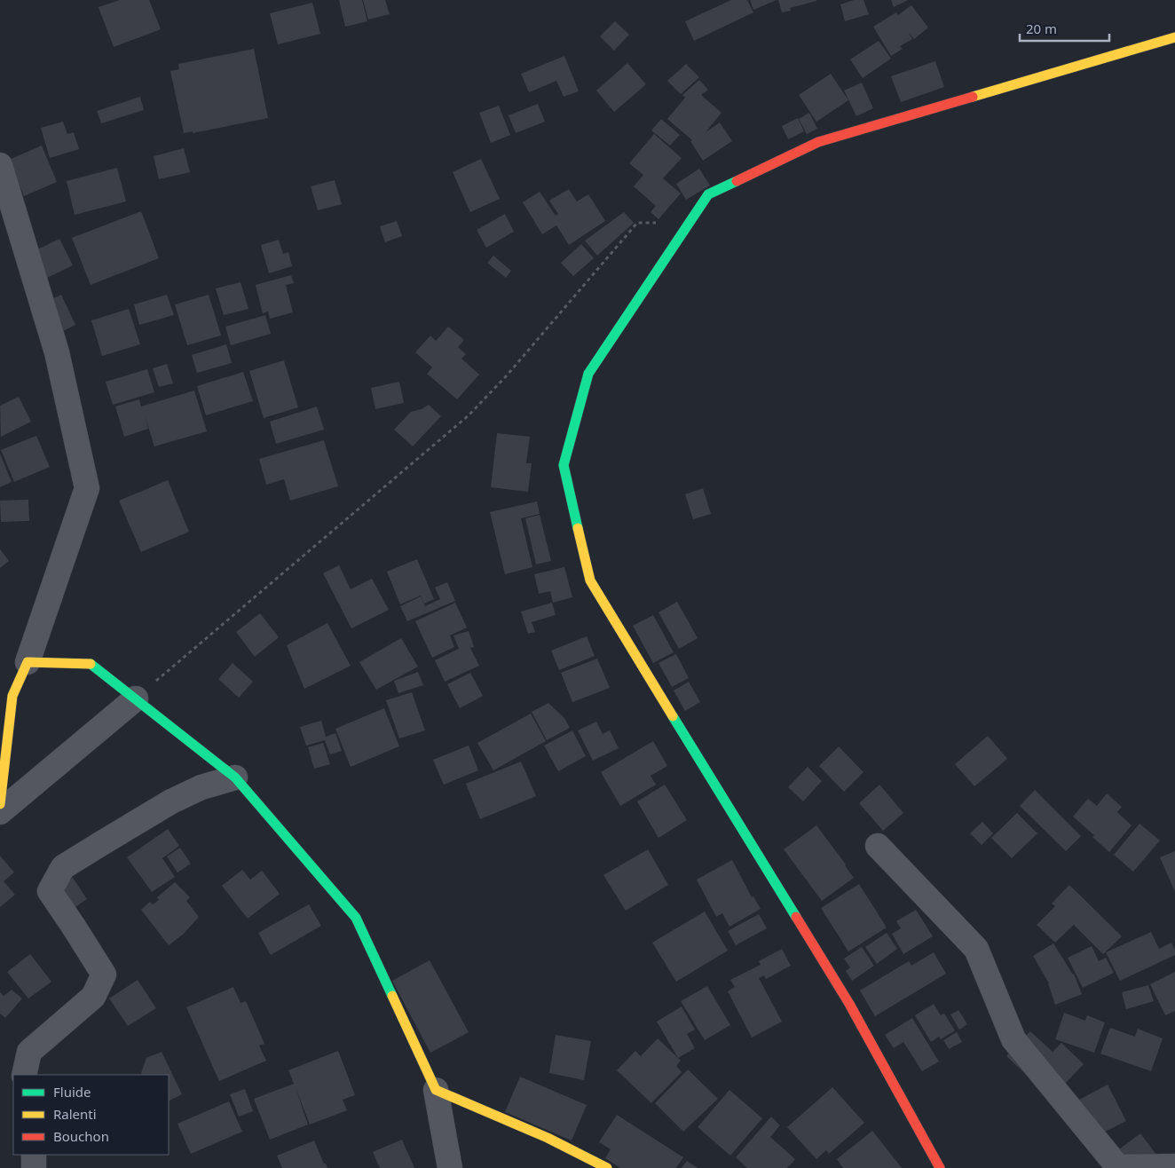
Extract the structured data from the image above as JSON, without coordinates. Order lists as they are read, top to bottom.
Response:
{
  "legend": ["Fluide", "Ralenti", "Bouchon"],
  "scale_bar": "20 m"
}
